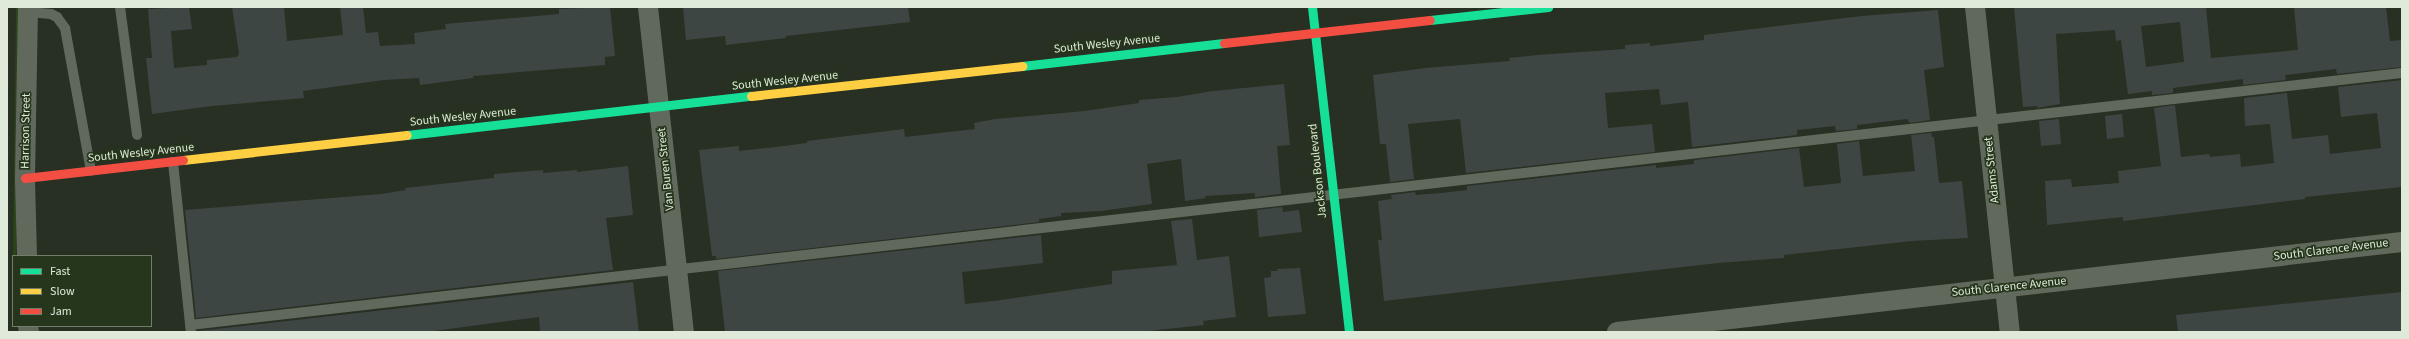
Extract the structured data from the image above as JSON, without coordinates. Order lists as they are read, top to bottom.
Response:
{
  "streets": {
    "street": [
      "South Wesley Avenue",
      "Harrison Street",
      "Van Buren Street",
      "Adams Street",
      "Jackson Boulevard",
      "South Clarence Avenue"
    ]
  },
  "crossings": [
    ["South Wesley Avenue", "Harrison Street"],
    ["South Wesley Avenue", "Van Buren Street"],
    ["South Wesley Avenue", "Jackson Boulevard"],
    ["Adams Street", "South Clarence Avenue"]
  ],
  "legend": ["Fast", "Slow", "Jam"]
}
